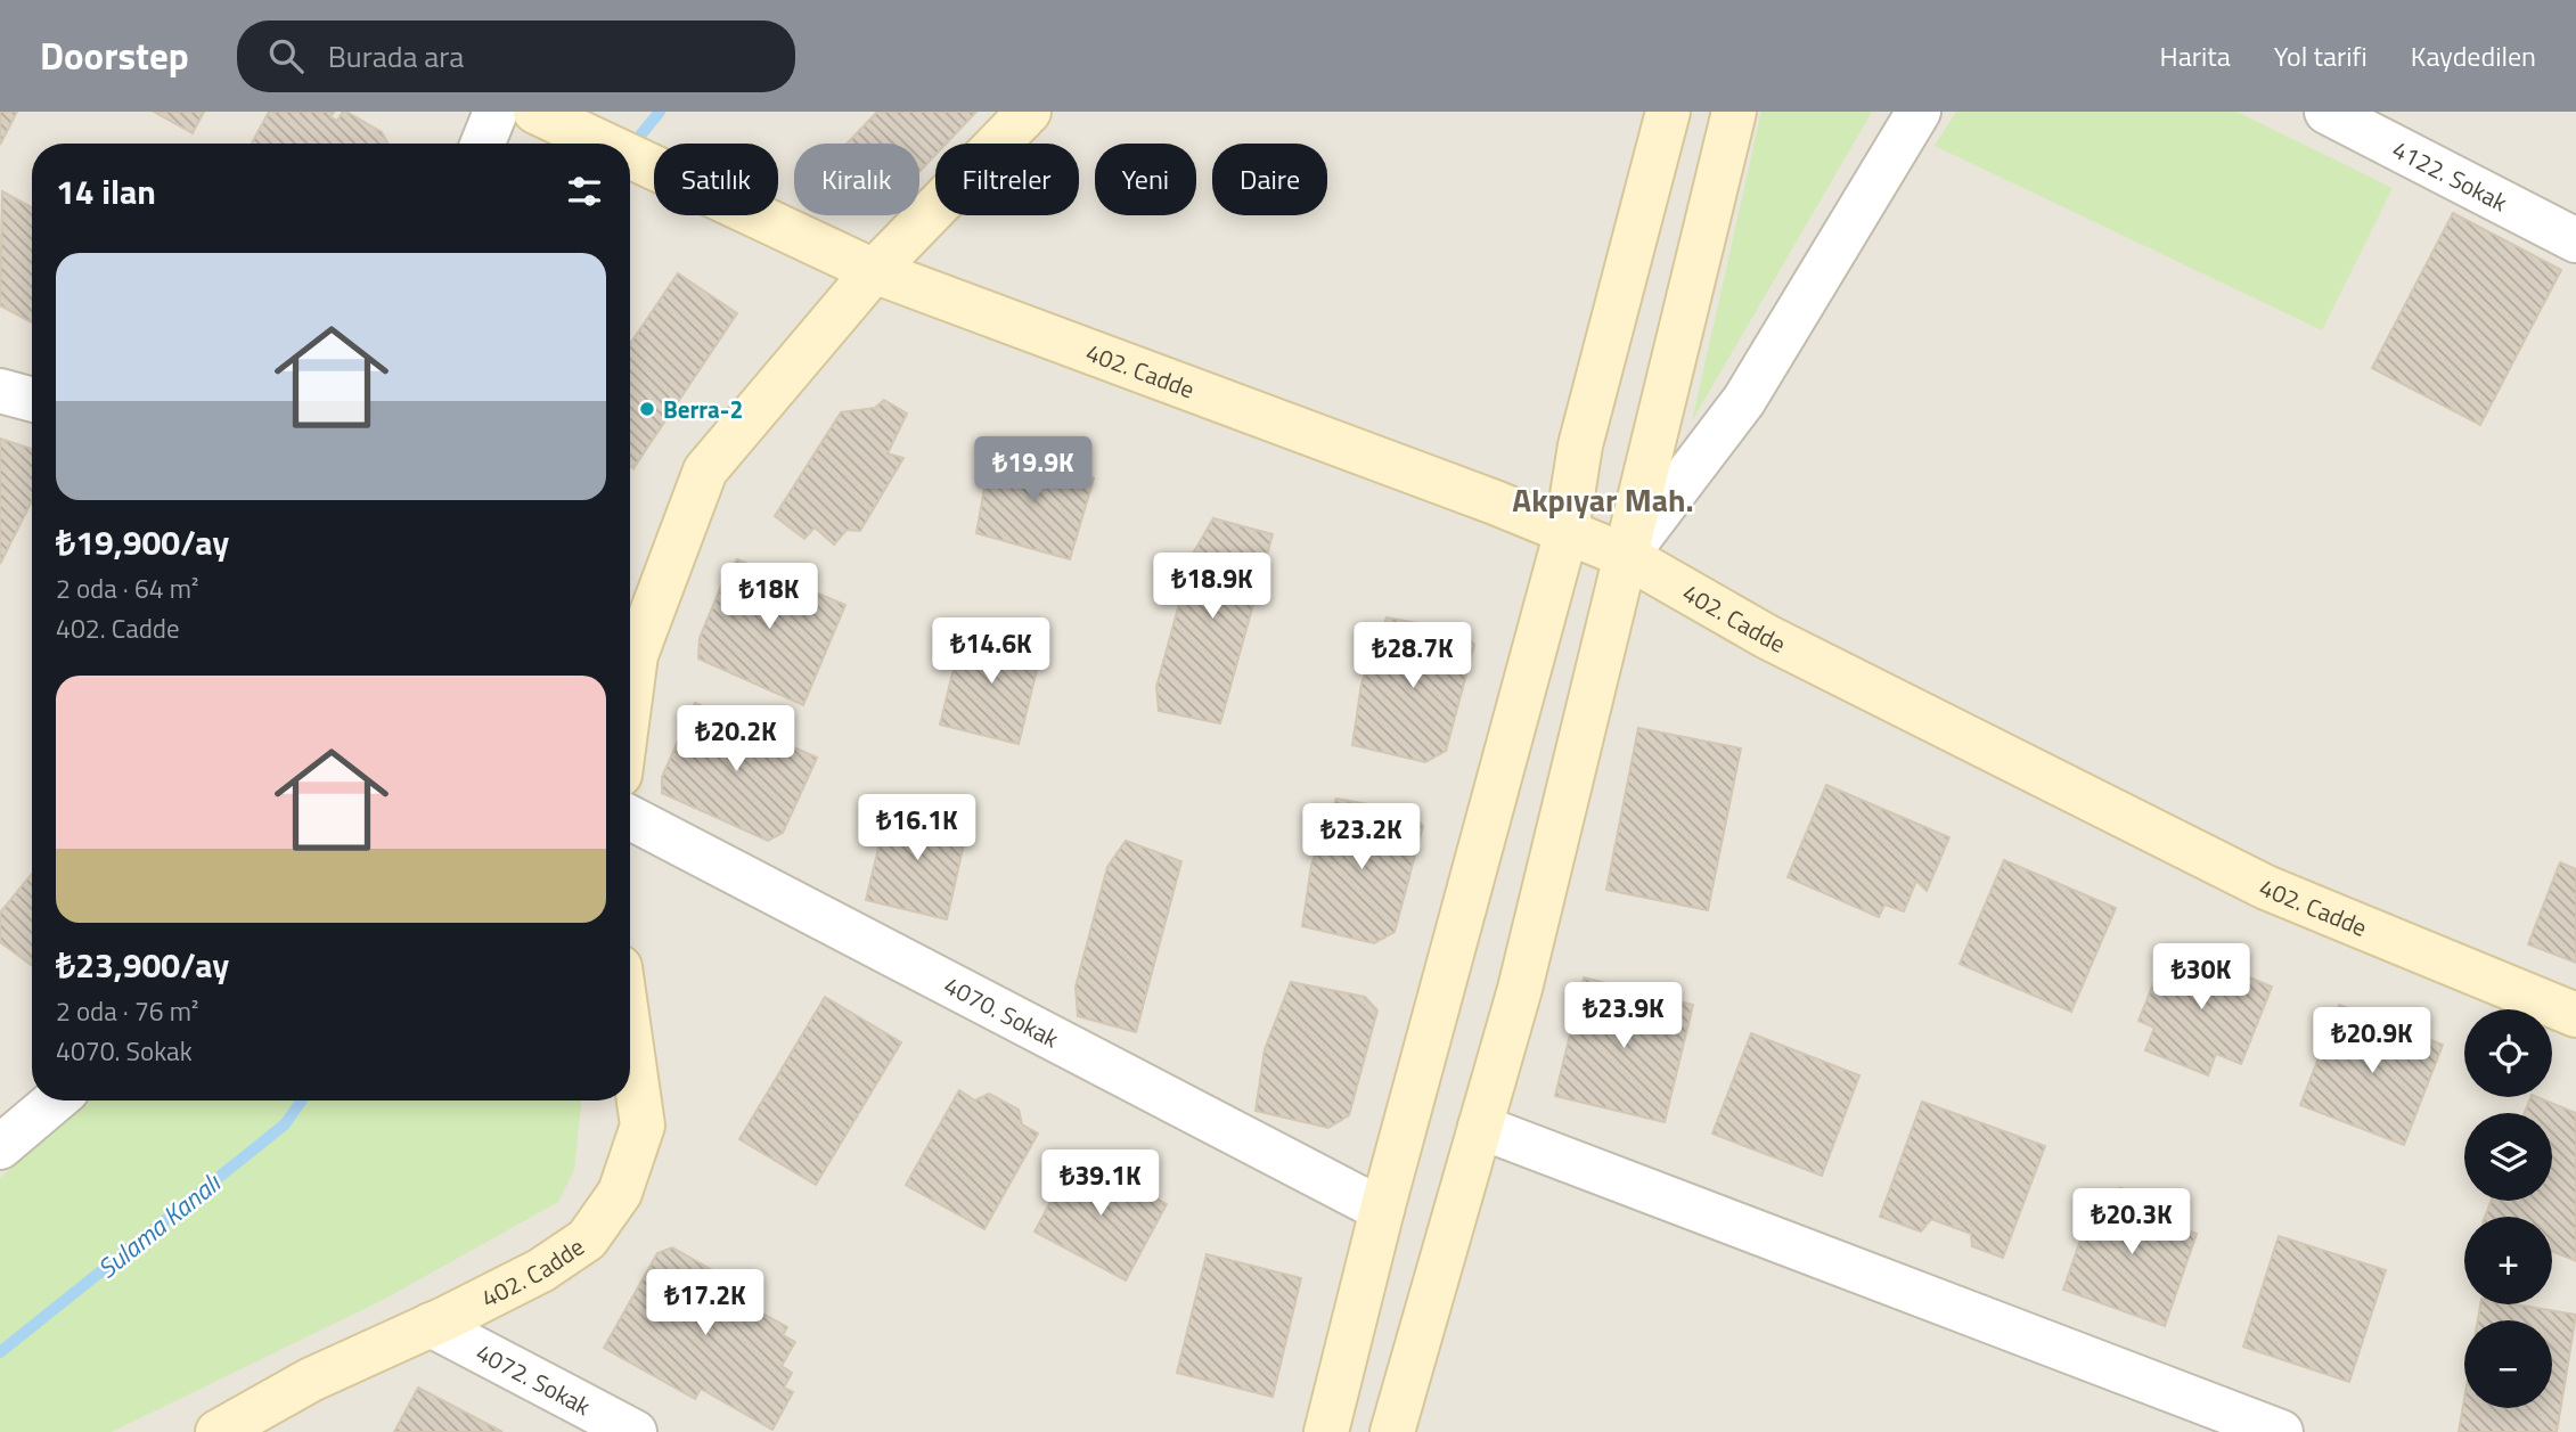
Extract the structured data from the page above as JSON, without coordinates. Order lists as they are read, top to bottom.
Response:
{
  "streets": {
    "street": [
      "4122. Sokak",
      "402. Cadde",
      "4070. Sokak",
      "4072. Sokak"
    ]
  },
  "crossings": [
    ["402. Cadde", "4072. Sokak"]
  ],
  "districts": ["Akpıyar Mah."],
  "water": ["Sulama Kanalı"],
  "places": ["Berra-2"],
  "page": {
    "header": "Doorstep",
    "search": "Burada ara",
    "nav": ["Harita", "Yol tarifi", "Kaydedilen"],
    "chip": [
      "Satılık",
      "Kiralık",
      "Filtreler",
      "Yeni",
      "Daire"
    ],
    "heading": "14 ilan",
    "list": [
      {
        "name": "₺19,900/ay",
        "note": "2 oda · 64 m² · 402. Cadde"
      },
      {
        "name": "₺23,900/ay",
        "note": "2 oda · 76 m² · 4070. Sokak"
      }
    ],
    "price": [
      "₺19.9K",
      "₺18.9K",
      "₺18K",
      "₺14.6K",
      "₺28.7K",
      "₺20.2K",
      "₺16.1K",
      "₺23.2K",
      "₺30K",
      "₺23.9K",
      "₺20.9K",
      "₺39.1K",
      "₺20.3K",
      "₺17.2K"
    ],
    "map_buttons": ["+", "−"]
  }
}
